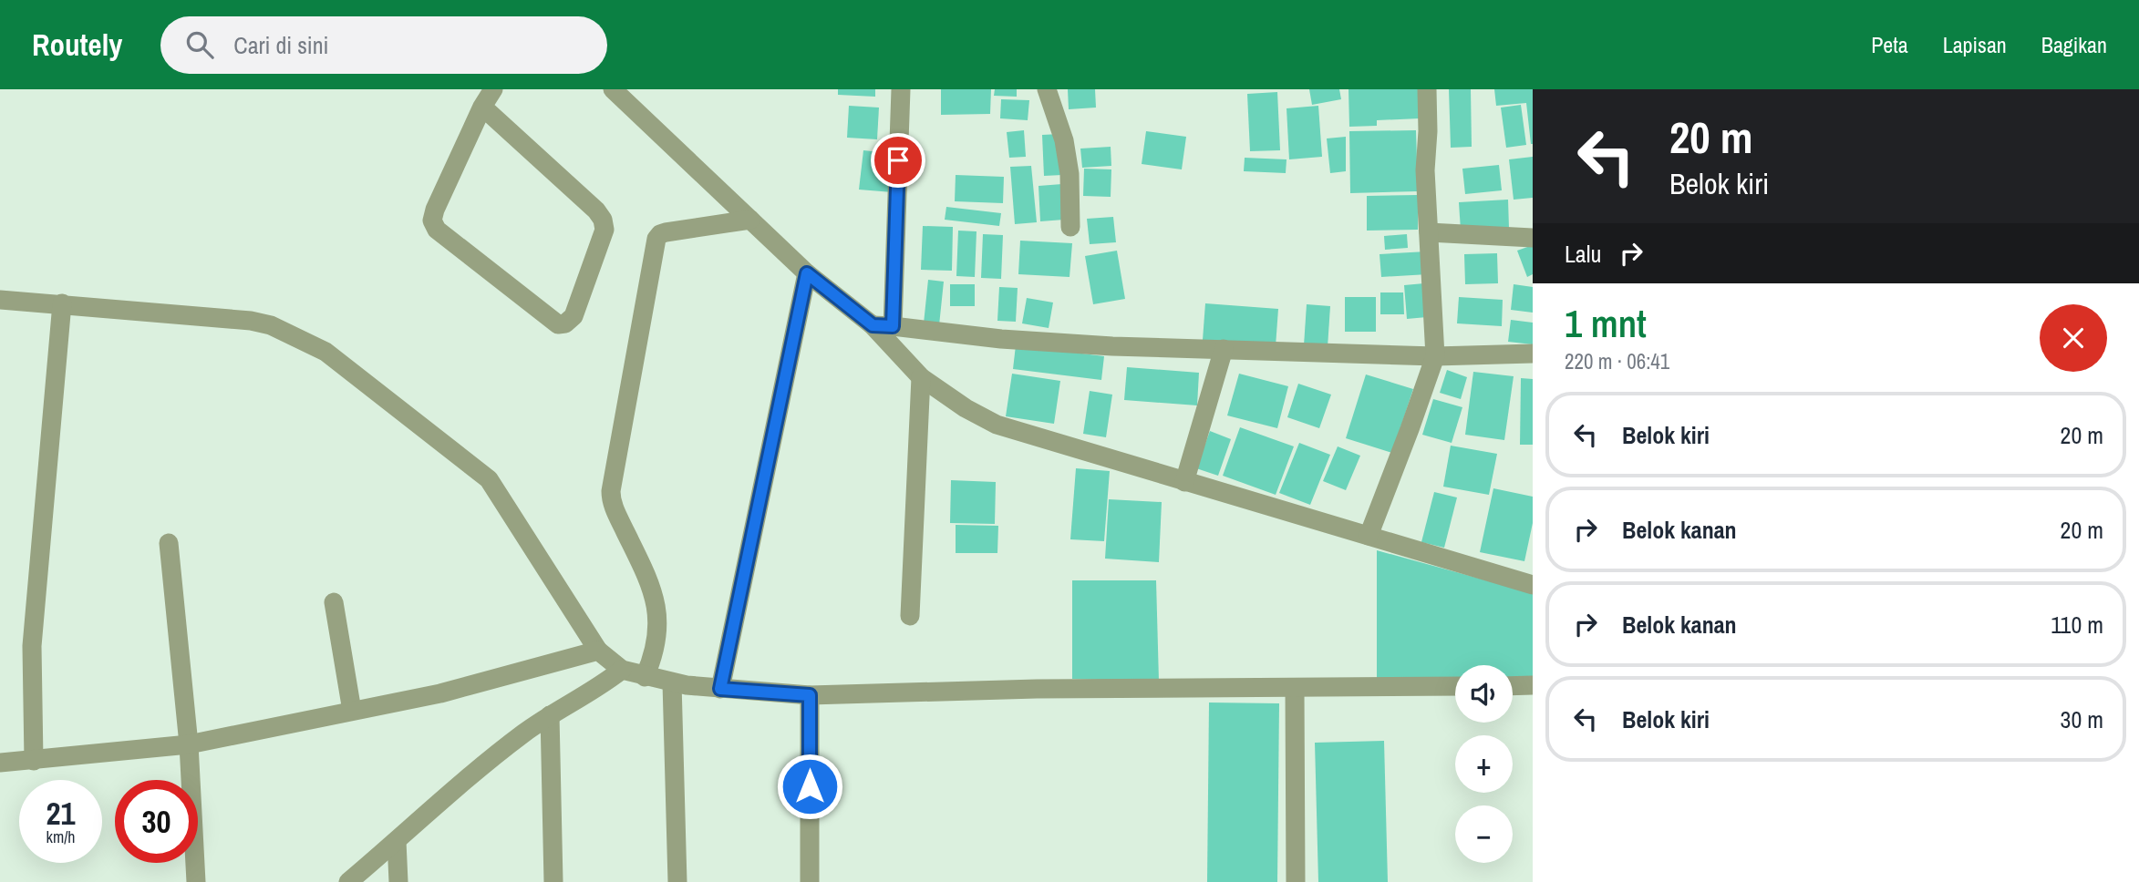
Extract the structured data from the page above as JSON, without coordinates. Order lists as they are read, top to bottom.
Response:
{
  "page": {
    "header": "Routely",
    "search": "Cari di sini",
    "nav": ["Peta", "Lapisan", "Bagikan"],
    "turn": ["20 m", "Belok kiri"],
    "then": "Lalu",
    "heading": ["1 mnt", "220 m · 06:41"],
    "list": [
      {
        "name": "Belok kiri",
        "value": "20 m"
      },
      {
        "name": "Belok kanan",
        "value": "20 m"
      },
      {
        "name": "Belok kanan",
        "value": "110 m"
      },
      {
        "name": "Belok kiri",
        "value": "30 m"
      }
    ],
    "map_buttons": ["+", "−"],
    "speed": "21 km/h",
    "limit": "30"
  }
}
